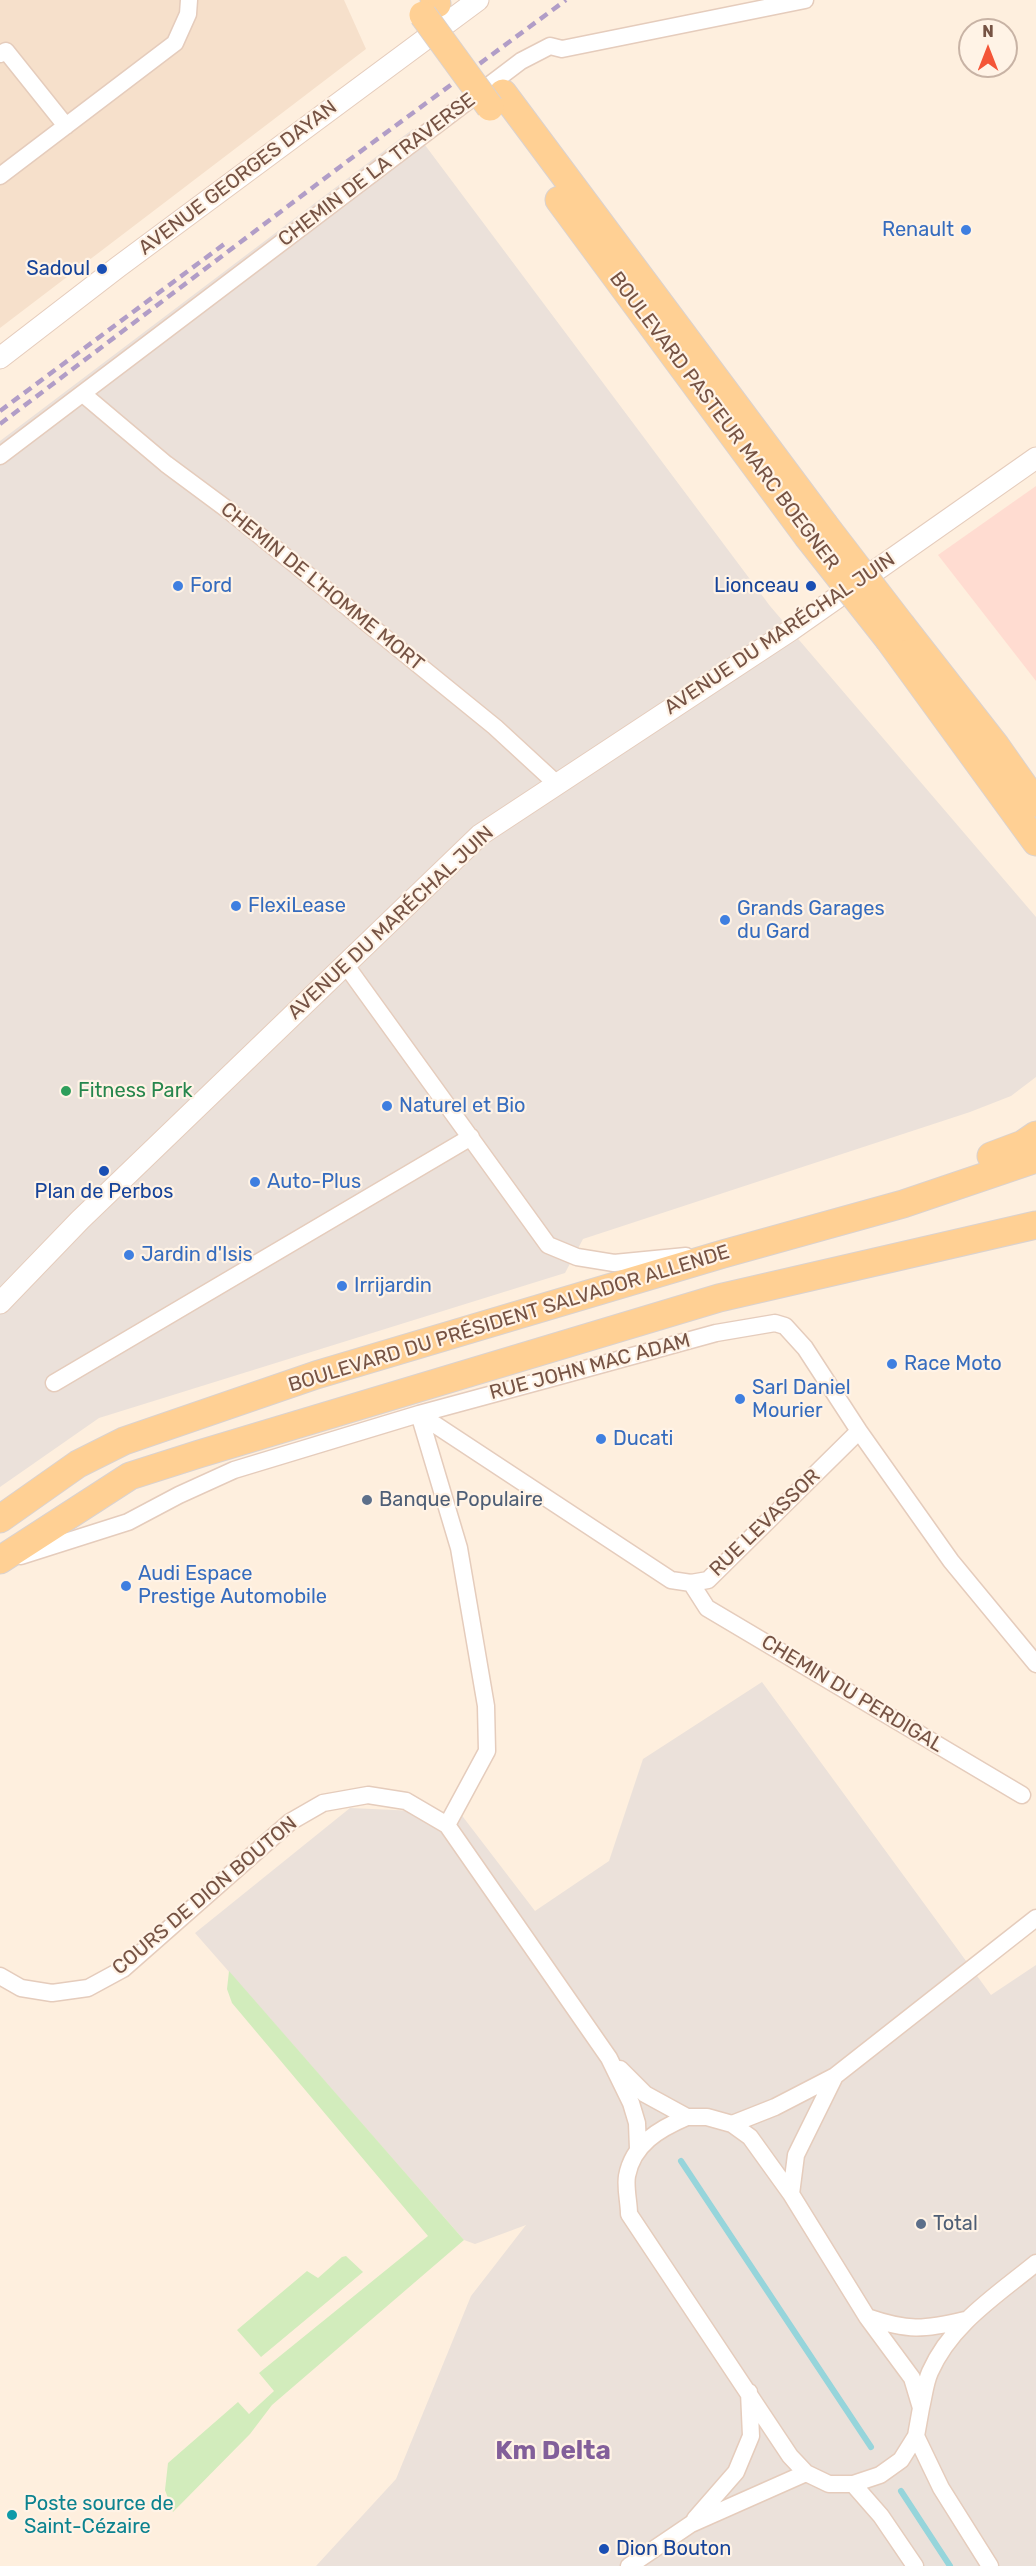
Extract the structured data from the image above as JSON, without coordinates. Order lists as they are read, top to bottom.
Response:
{
  "streets": {
    "main road": ["BOULEVARD PASTEUR MARC BOEGNER", "BOULEVARD DU PRÉSIDENT SALVADOR ALLENDE"],
    "street": [
      "CHEMIN DE LA TRAVERSE",
      "AVENUE GEORGES DAYAN",
      "CHEMIN DE L'HOMME MORT",
      "AVENUE DU MARÉCHAL JUIN",
      "RUE JOHN MAC ADAM",
      "RUE LEVASSOR",
      "CHEMIN DU PERDIGAL",
      "COURS DE DION BOUTON"
    ]
  },
  "crossings": [
    ["CHEMIN DE LA TRAVERSE", "CHEMIN DE L'HOMME MORT"],
    ["CHEMIN DE L'HOMME MORT", "AVENUE DU MARÉCHAL JUIN"],
    ["BOULEVARD DU PRÉSIDENT SALVADOR ALLENDE", "RUE JOHN MAC ADAM"],
    ["RUE JOHN MAC ADAM", "RUE LEVASSOR"],
    ["RUE LEVASSOR", "CHEMIN DU PERDIGAL"]
  ],
  "districts": ["Km Delta"],
  "places": [
    "Renault",
    "Sadoul",
    "Ford",
    "Lionceau",
    "FlexiLease",
    "Grands Garages du Gard",
    "Fitness Park",
    "Naturel et Bio",
    "Plan de Perbos",
    "Auto-Plus",
    "Jardin d'Isis",
    "Irrijardin",
    "Race Moto",
    "Sarl Daniel Mourier",
    "Ducati",
    "Banque Populaire",
    "Audi Espace Prestige Automobile",
    "Total",
    "Poste source de Saint-Cézaire",
    "Dion Bouton"
  ],
  "north": "top"
}
